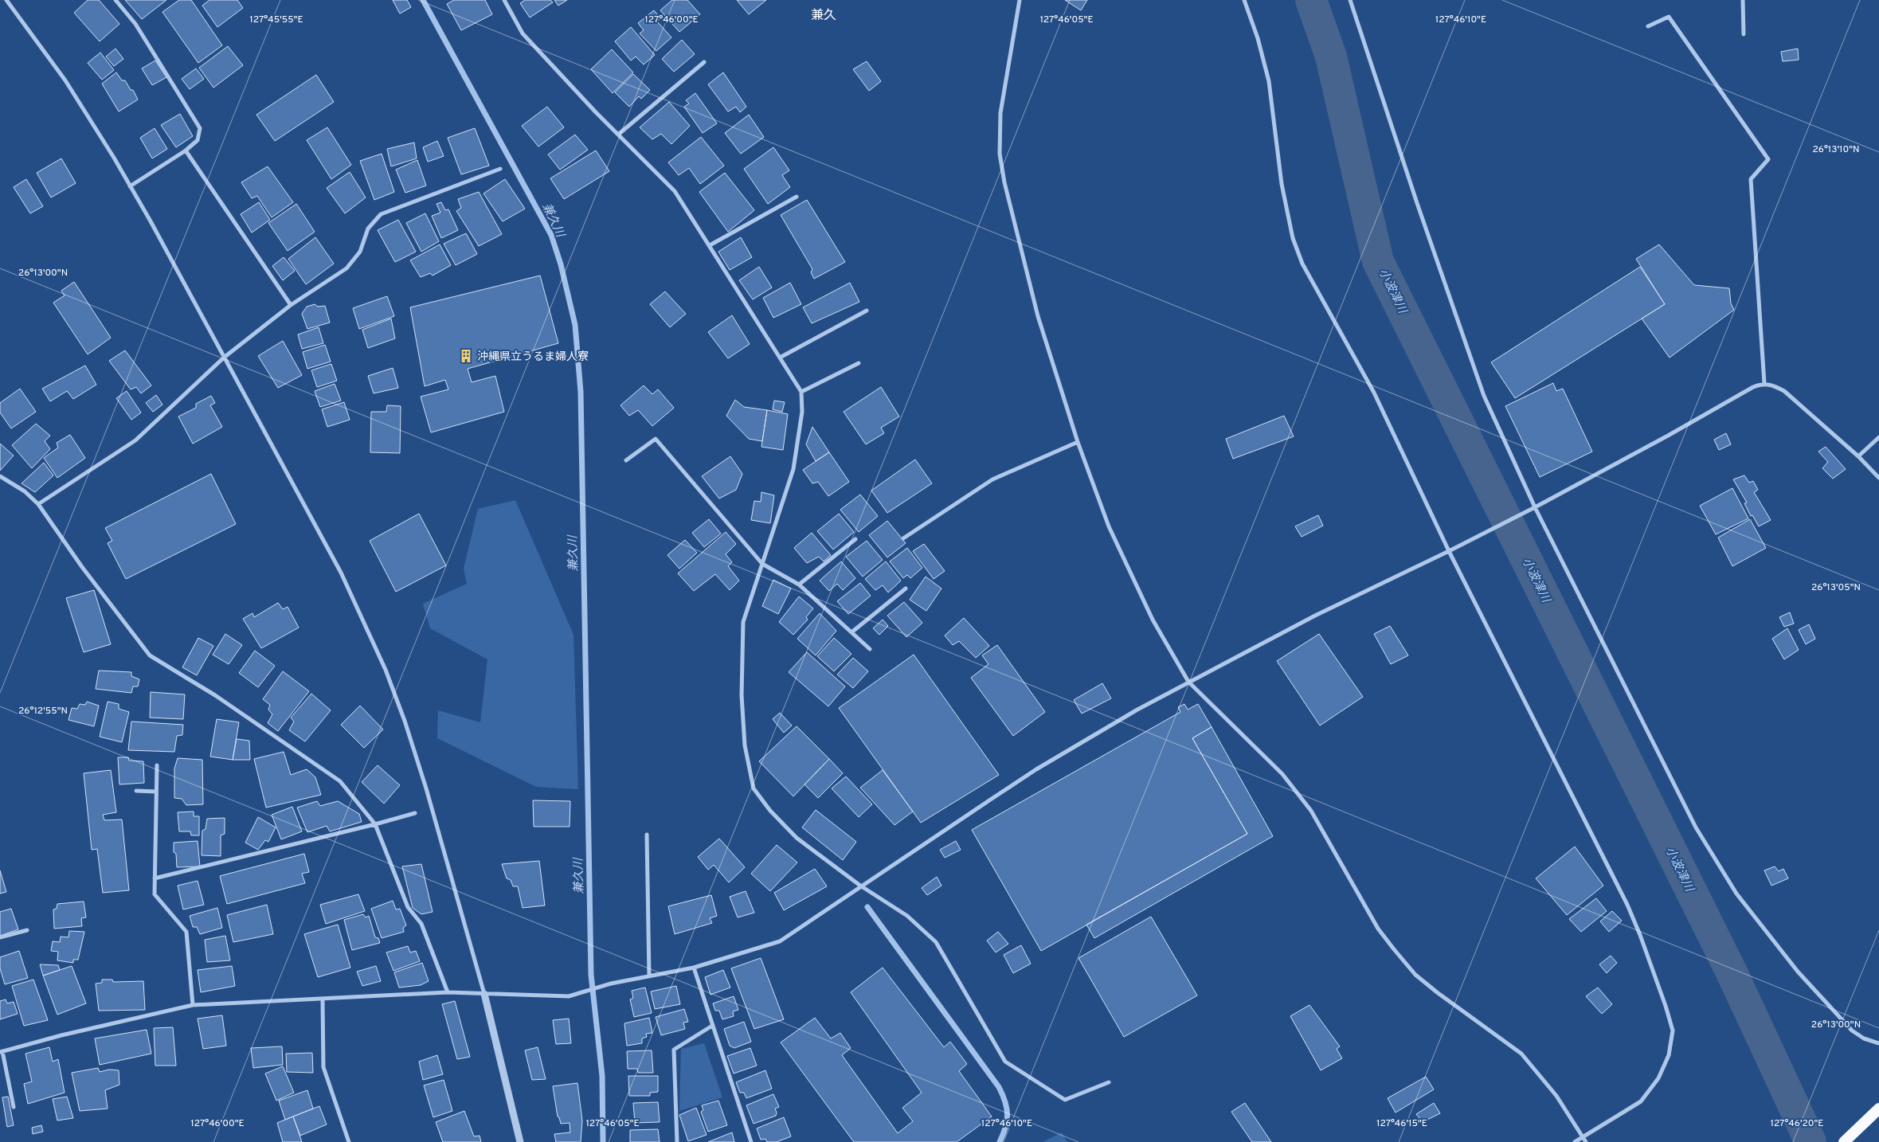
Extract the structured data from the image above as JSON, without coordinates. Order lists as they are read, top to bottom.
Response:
{
  "districts": ["兼久"],
  "water": ["兼久川", "小波津川"],
  "places": {
    "building": ["沖縄県立うるま婦人寮"]
  },
  "coordinates": [
    "127°46'00\"E",
    "127°46'05\"E",
    "127°46'10\"E",
    "127°45'55\"E",
    "26°13'10\"N",
    "26°13'00\"N",
    "26°13'05\"N",
    "26°12'55\"N",
    "127°46'15\"E",
    "127°46'20\"E"
  ]
}
